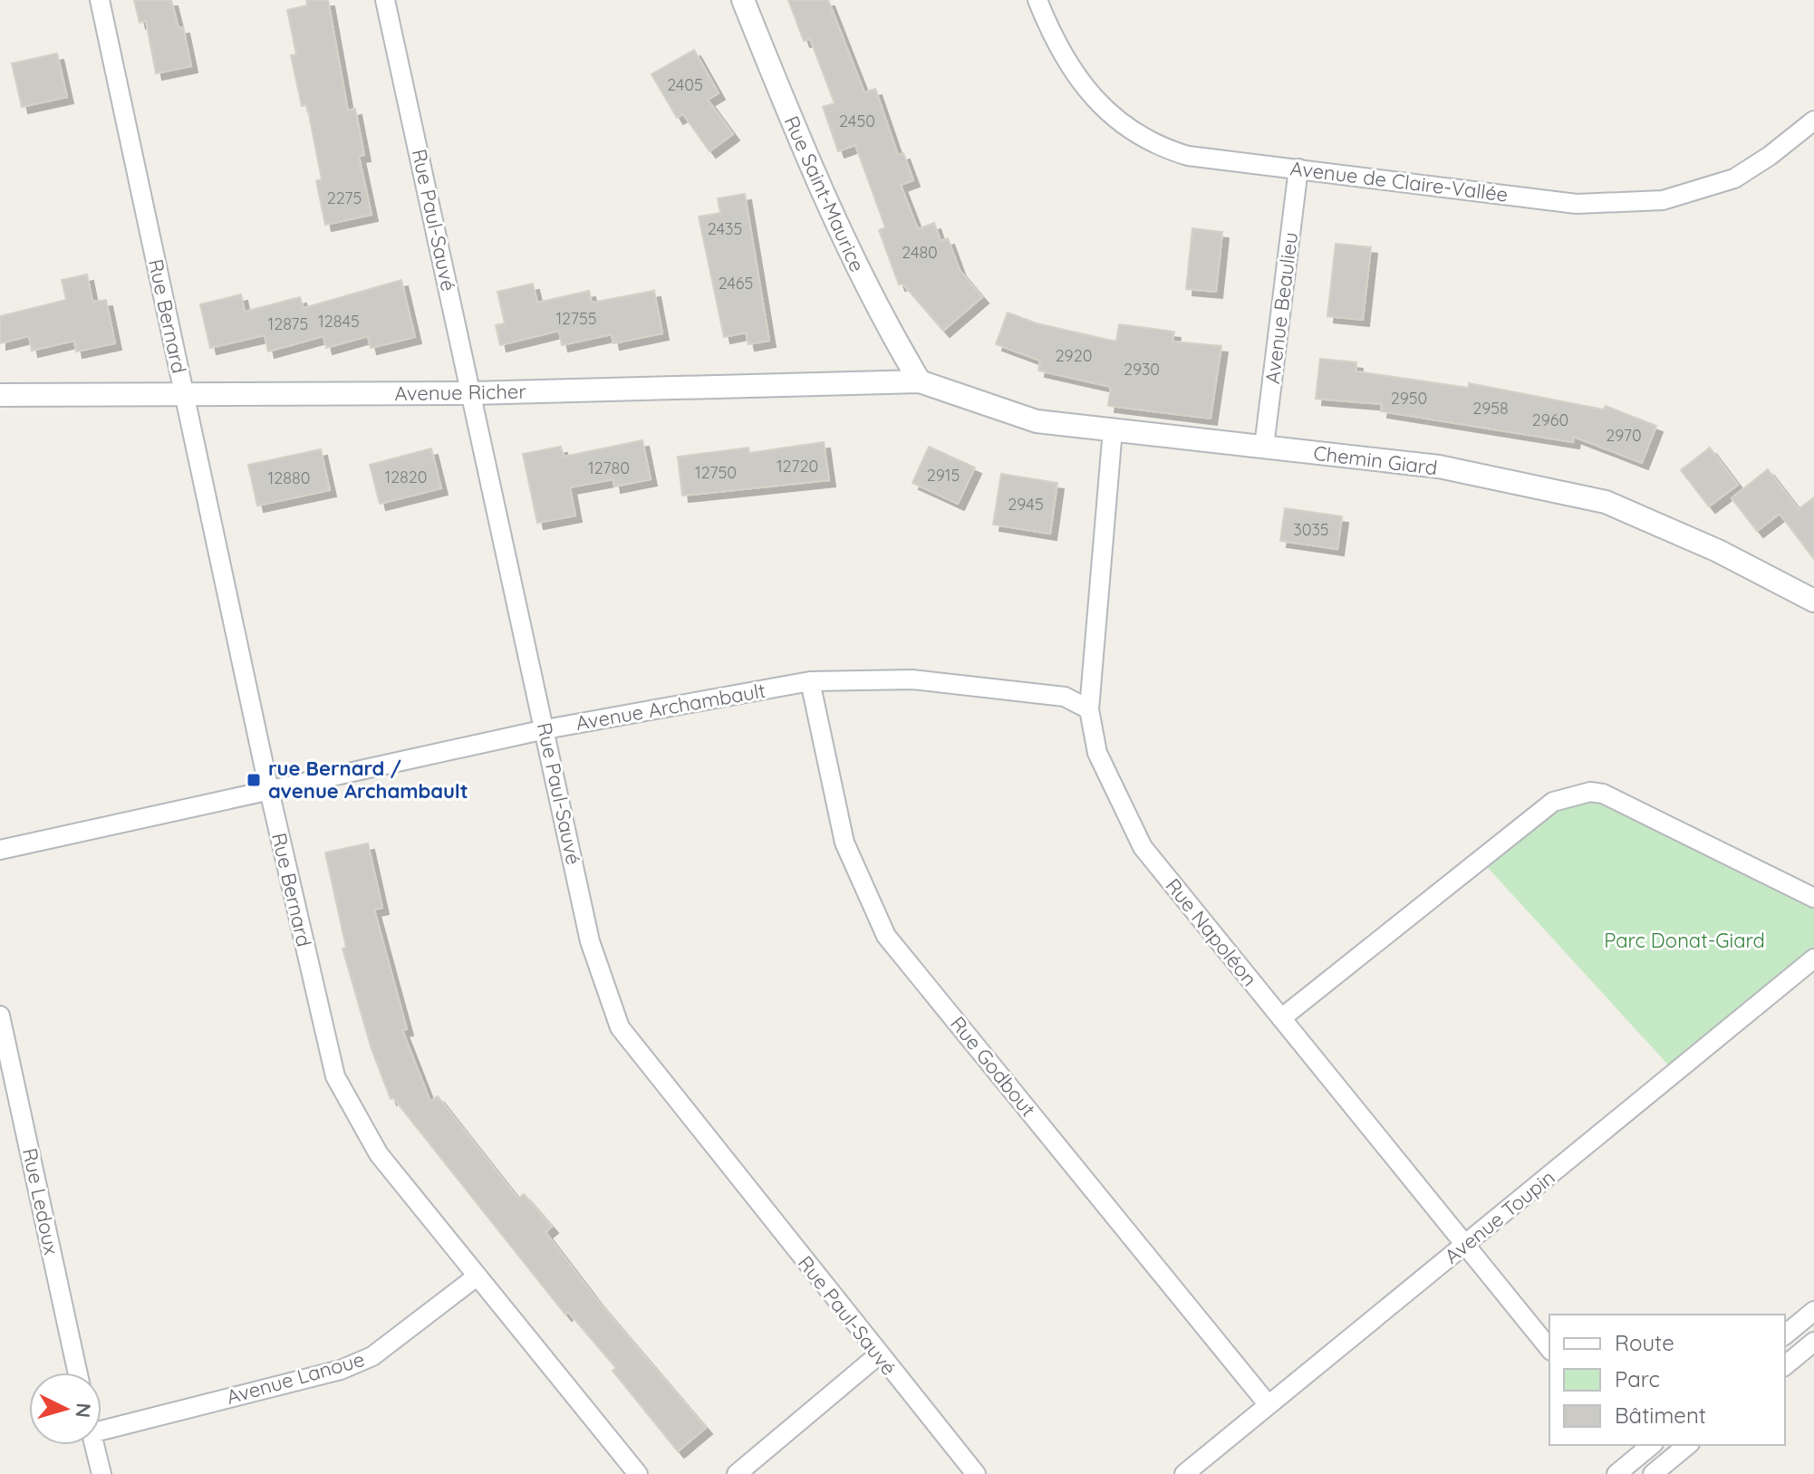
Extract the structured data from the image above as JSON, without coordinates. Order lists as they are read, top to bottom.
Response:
{
  "streets": {
    "street": [
      "Avenue de Claire-Vallée",
      "Rue Saint-Maurice",
      "Rue Paul-Sauvé",
      "Avenue Beaulieu",
      "Rue Bernard",
      "Avenue Richer",
      "Chemin Giard",
      "Avenue Archambault",
      "Rue Napoléon",
      "Rue Godbout",
      "Rue Ledoux",
      "Avenue Toupin",
      "Avenue Lanoue"
    ]
  },
  "crossings": [
    ["Avenue de Claire-Vallée", "Avenue Beaulieu"],
    ["Rue Saint-Maurice", "Avenue Richer"],
    ["Rue Saint-Maurice", "Chemin Giard"],
    ["Rue Paul-Sauvé", "Avenue Richer"],
    ["Rue Paul-Sauvé", "Avenue Archambault"],
    ["Avenue Beaulieu", "Chemin Giard"],
    ["Rue Bernard", "Avenue Richer"],
    ["Rue Bernard", "Avenue Archambault"],
    ["Rue Bernard", "Avenue Lanoue"],
    ["Avenue Richer", "Chemin Giard"],
    ["Chemin Giard", "Rue Napoléon"],
    ["Avenue Archambault", "Rue Napoléon"],
    ["Avenue Archambault", "Rue Godbout"],
    ["Rue Napoléon", "Avenue Toupin"],
    ["Rue Godbout", "Avenue Toupin"]
  ],
  "parks": ["Parc Donat-Giard"],
  "places": {
    "transit": ["rue Bernard / avenue Archambault"]
  },
  "house_numbers": [
    "2405",
    "2450",
    "2275",
    "2435",
    "2480",
    "2465",
    "12755",
    "12845",
    "12875",
    "2920",
    "2930",
    "2950",
    "2958",
    "2960",
    "2970",
    "12720",
    "12780",
    "12750",
    "2915",
    "12820",
    "12880",
    "2945",
    "3035"
  ],
  "legend": ["Route", "Parc", "Bâtiment"],
  "north": "right"
}
